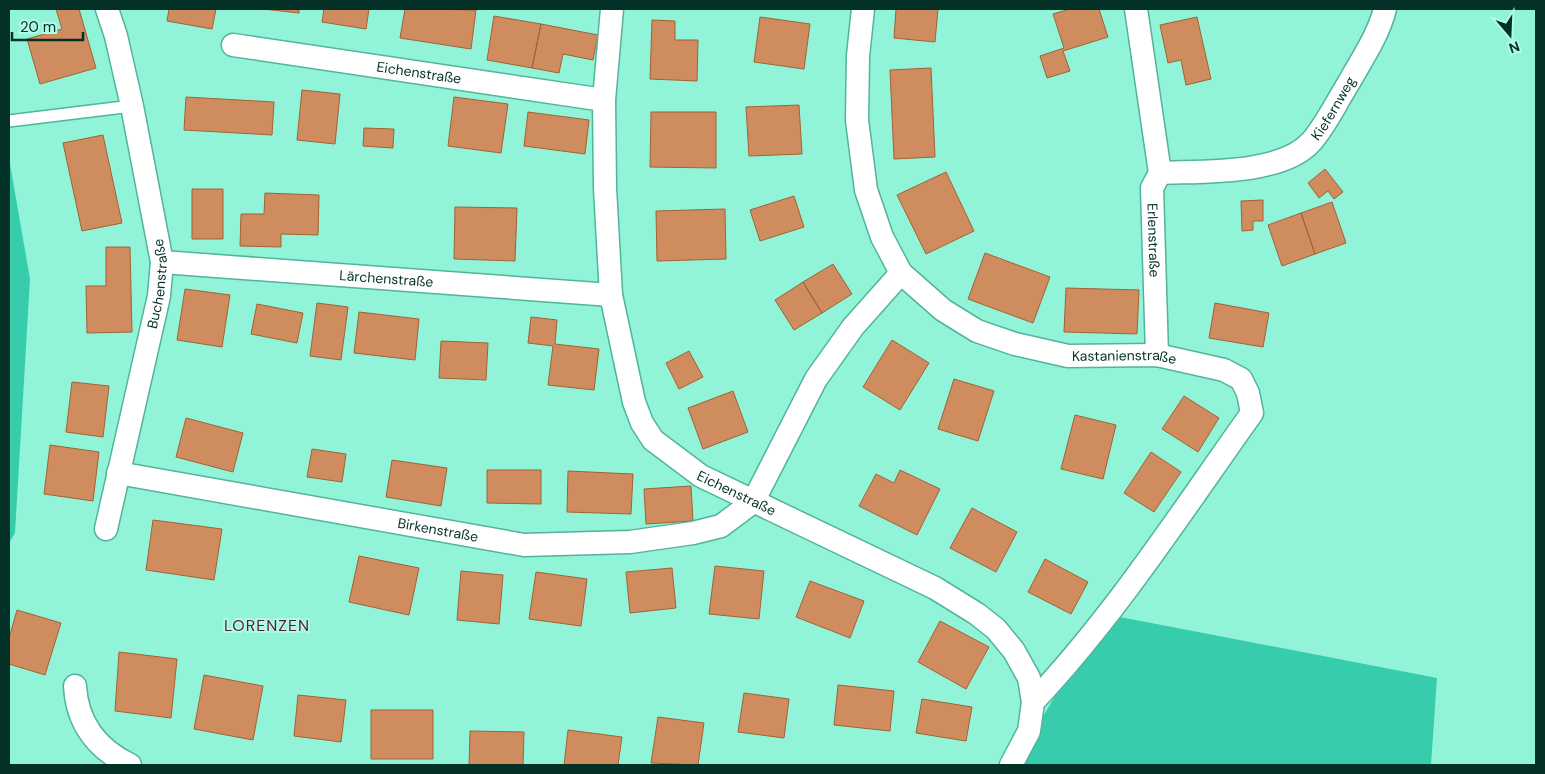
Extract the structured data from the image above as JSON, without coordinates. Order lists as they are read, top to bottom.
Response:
{
  "streets": {
    "street": [
      "Eichenstraße",
      "Kiefernweg",
      "Erlenstraße",
      "Lärchenstraße",
      "Buchenstraße",
      "Kastanienstraße",
      "Birkenstraße"
    ]
  },
  "crossings": [
    ["Eichenstraße", "Lärchenstraße"],
    ["Eichenstraße", "Kastanienstraße"],
    ["Eichenstraße", "Birkenstraße"],
    ["Kiefernweg", "Erlenstraße"],
    ["Erlenstraße", "Kastanienstraße"],
    ["Lärchenstraße", "Buchenstraße"],
    ["Buchenstraße", "Birkenstraße"]
  ],
  "districts": ["LORENZEN"],
  "scale_bar": "20 m",
  "north": "bottom"
}
